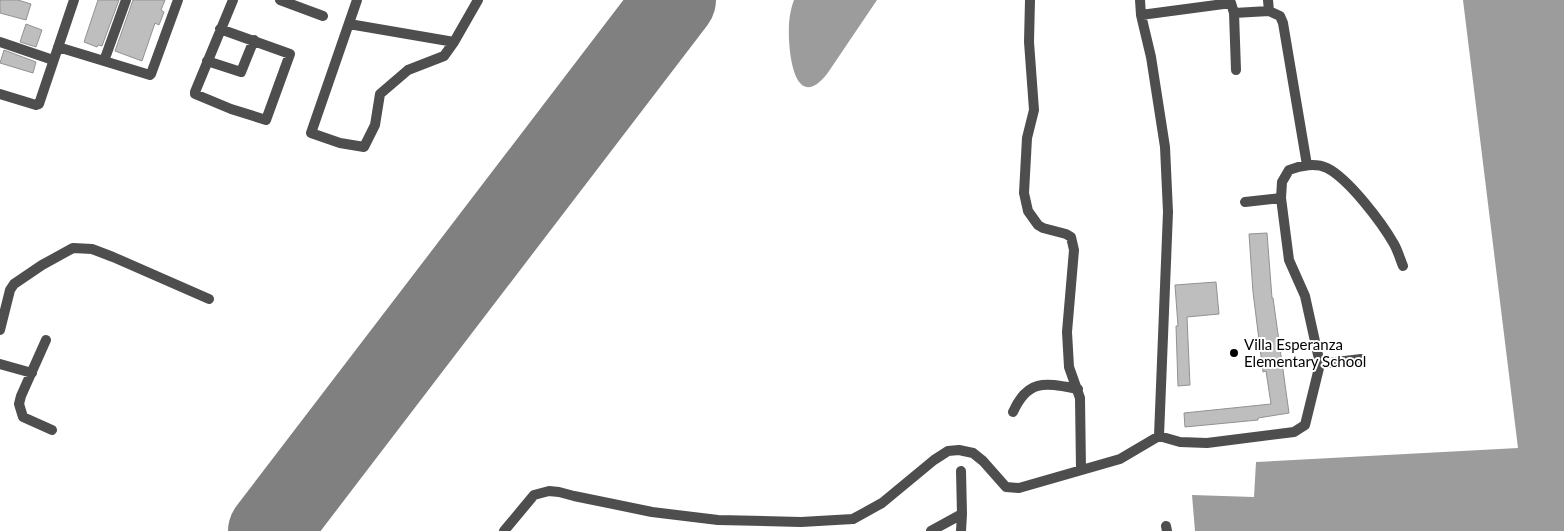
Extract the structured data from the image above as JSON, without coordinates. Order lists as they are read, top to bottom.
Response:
{
  "places": ["Villa Esperanza Elementary School"]
}
